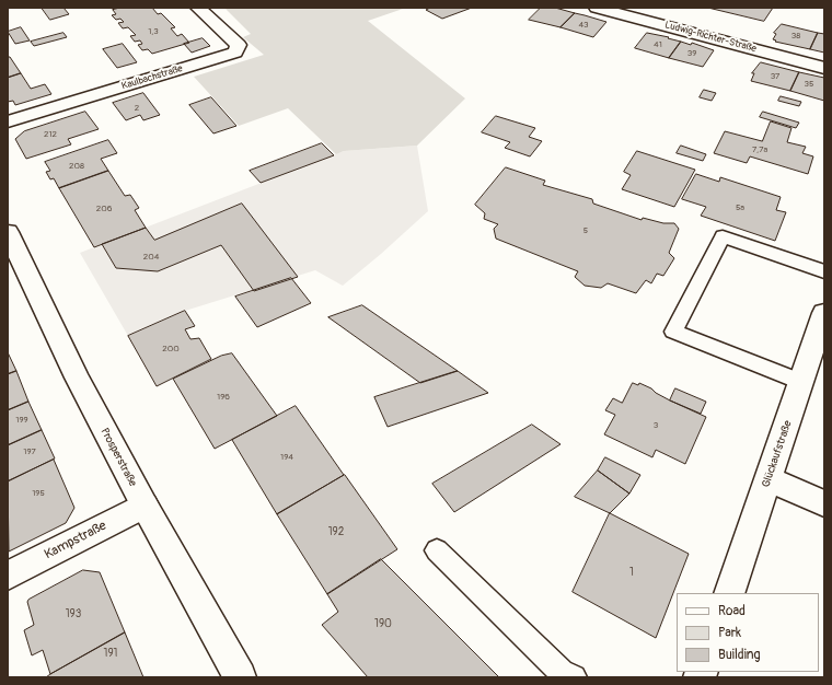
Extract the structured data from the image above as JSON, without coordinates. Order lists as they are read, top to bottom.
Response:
{
  "streets": {
    "street": [
      "Ludwig-Richter-Straße",
      "Kaulbachstraße",
      "Glückaufstraße",
      "Prosperstraße",
      "Kampstraße"
    ]
  },
  "crossings": [
    ["Prosperstraße", "Kampstraße"]
  ],
  "house_numbers": [
    "43",
    "1,3",
    "38",
    "41",
    "39",
    "37",
    "35",
    "2",
    "212",
    "7,7a",
    "208",
    "5a",
    "206",
    "5",
    "204",
    "200",
    "196",
    "199",
    "3",
    "197",
    "194",
    "195",
    "192",
    "1",
    "193",
    "190",
    "191"
  ],
  "legend": ["Road", "Park", "Building"]
}
